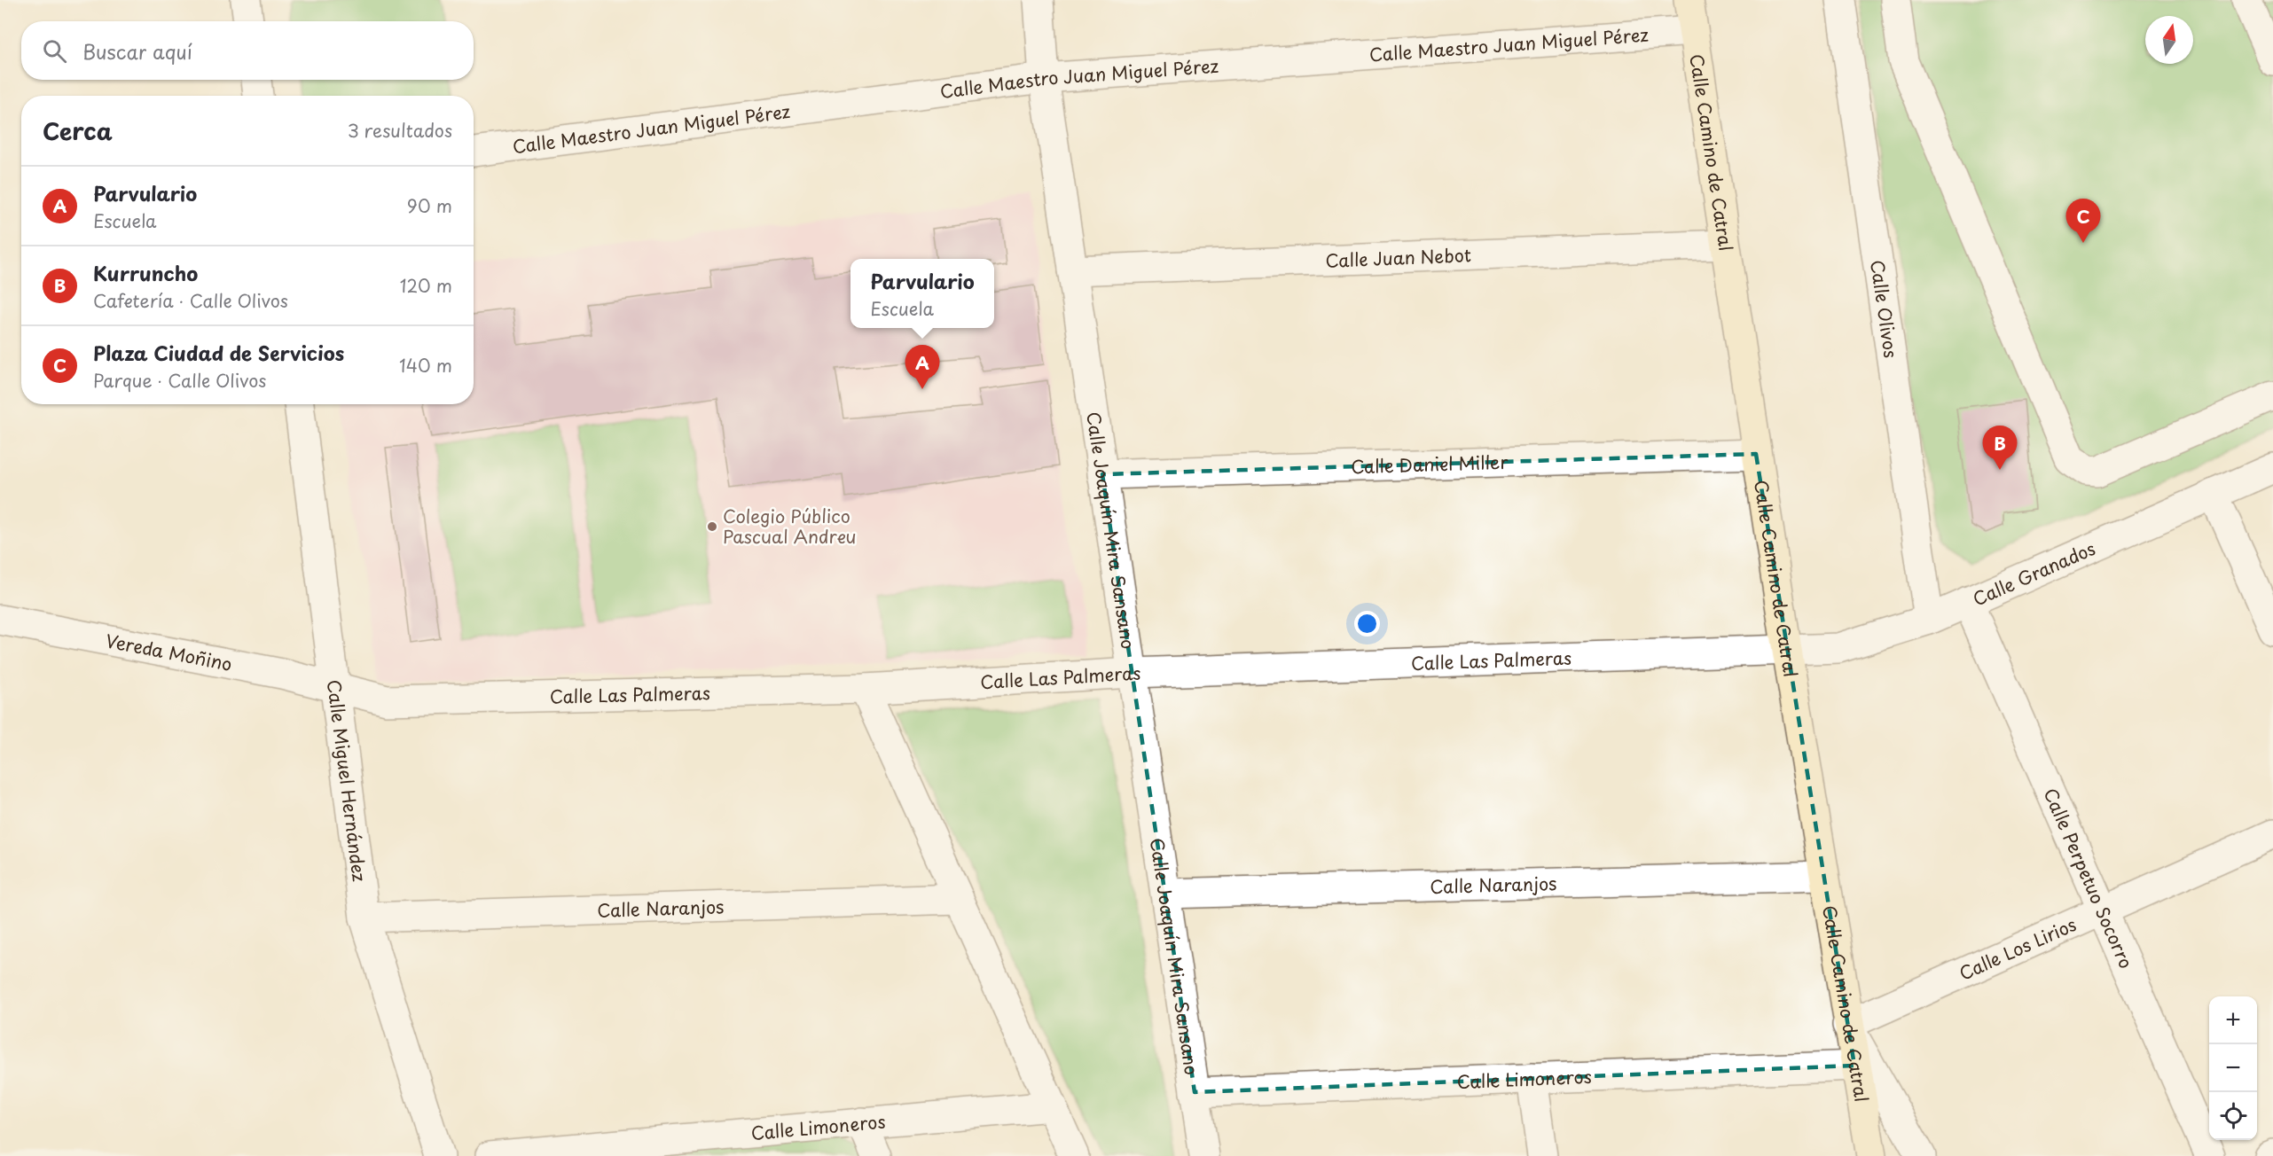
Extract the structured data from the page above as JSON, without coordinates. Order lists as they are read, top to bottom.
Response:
{
  "streets": {
    "street": [
      "Calle Maestro Juan Miguel Pérez",
      "Calle Camino de Catral",
      "Calle Juan Nebot",
      "Calle Olivos",
      "Calle Daniel Miller",
      "Calle Joaquín Mira Sansano",
      "Calle Granados",
      "Vereda Moñino",
      "Calle Las Palmeras",
      "Calle Miguel Hernández",
      "Calle Perpetuo Socorro",
      "Calle Naranjos",
      "Calle Los Lirios",
      "Calle Limoneros"
    ]
  },
  "crossings": [
    ["Calle Maestro Juan Miguel Pérez", "Calle Camino de Catral"],
    ["Calle Maestro Juan Miguel Pérez", "Calle Joaquín Mira Sansano"],
    ["Calle Camino de Catral", "Calle Juan Nebot"],
    ["Calle Camino de Catral", "Calle Daniel Miller"],
    ["Calle Camino de Catral", "Calle Granados"],
    ["Calle Camino de Catral", "Calle Las Palmeras"],
    ["Calle Camino de Catral", "Calle Naranjos"],
    ["Calle Camino de Catral", "Calle Los Lirios"],
    ["Calle Camino de Catral", "Calle Limoneros"],
    ["Calle Juan Nebot", "Calle Joaquín Mira Sansano"],
    ["Calle Olivos", "Calle Granados"],
    ["Calle Daniel Miller", "Calle Joaquín Mira Sansano"],
    ["Calle Joaquín Mira Sansano", "Calle Las Palmeras"],
    ["Calle Joaquín Mira Sansano", "Calle Naranjos"],
    ["Calle Joaquín Mira Sansano", "Calle Limoneros"],
    ["Calle Granados", "Calle Las Palmeras"],
    ["Calle Granados", "Calle Perpetuo Socorro"],
    ["Vereda Moñino", "Calle Las Palmeras"],
    ["Vereda Moñino", "Calle Miguel Hernández"],
    ["Calle Las Palmeras", "Calle Miguel Hernández"],
    ["Calle Miguel Hernández", "Calle Naranjos"],
    ["Calle Perpetuo Socorro", "Calle Los Lirios"]
  ],
  "places": ["Colegio Público Pascual Andreu"],
  "north": "top",
  "page": {
    "search": "Buscar aquí",
    "heading": ["Cerca", "3 resultados"],
    "list": [
      {
        "mark": "A",
        "name": "Parvulario",
        "note": "Escuela",
        "value": "90 m"
      },
      {
        "mark": "B",
        "name": "Kurruncho",
        "note": "Cafetería · Calle Olivos",
        "value": "120 m"
      },
      {
        "mark": "C",
        "name": "Plaza Ciudad de Servicios",
        "note": "Parque · Calle Olivos",
        "value": "140 m"
      }
    ],
    "pins": ["C", "A", "B"],
    "popup": ["Parvulario", "Escuela"],
    "map_buttons": ["+", "−"]
  }
}
